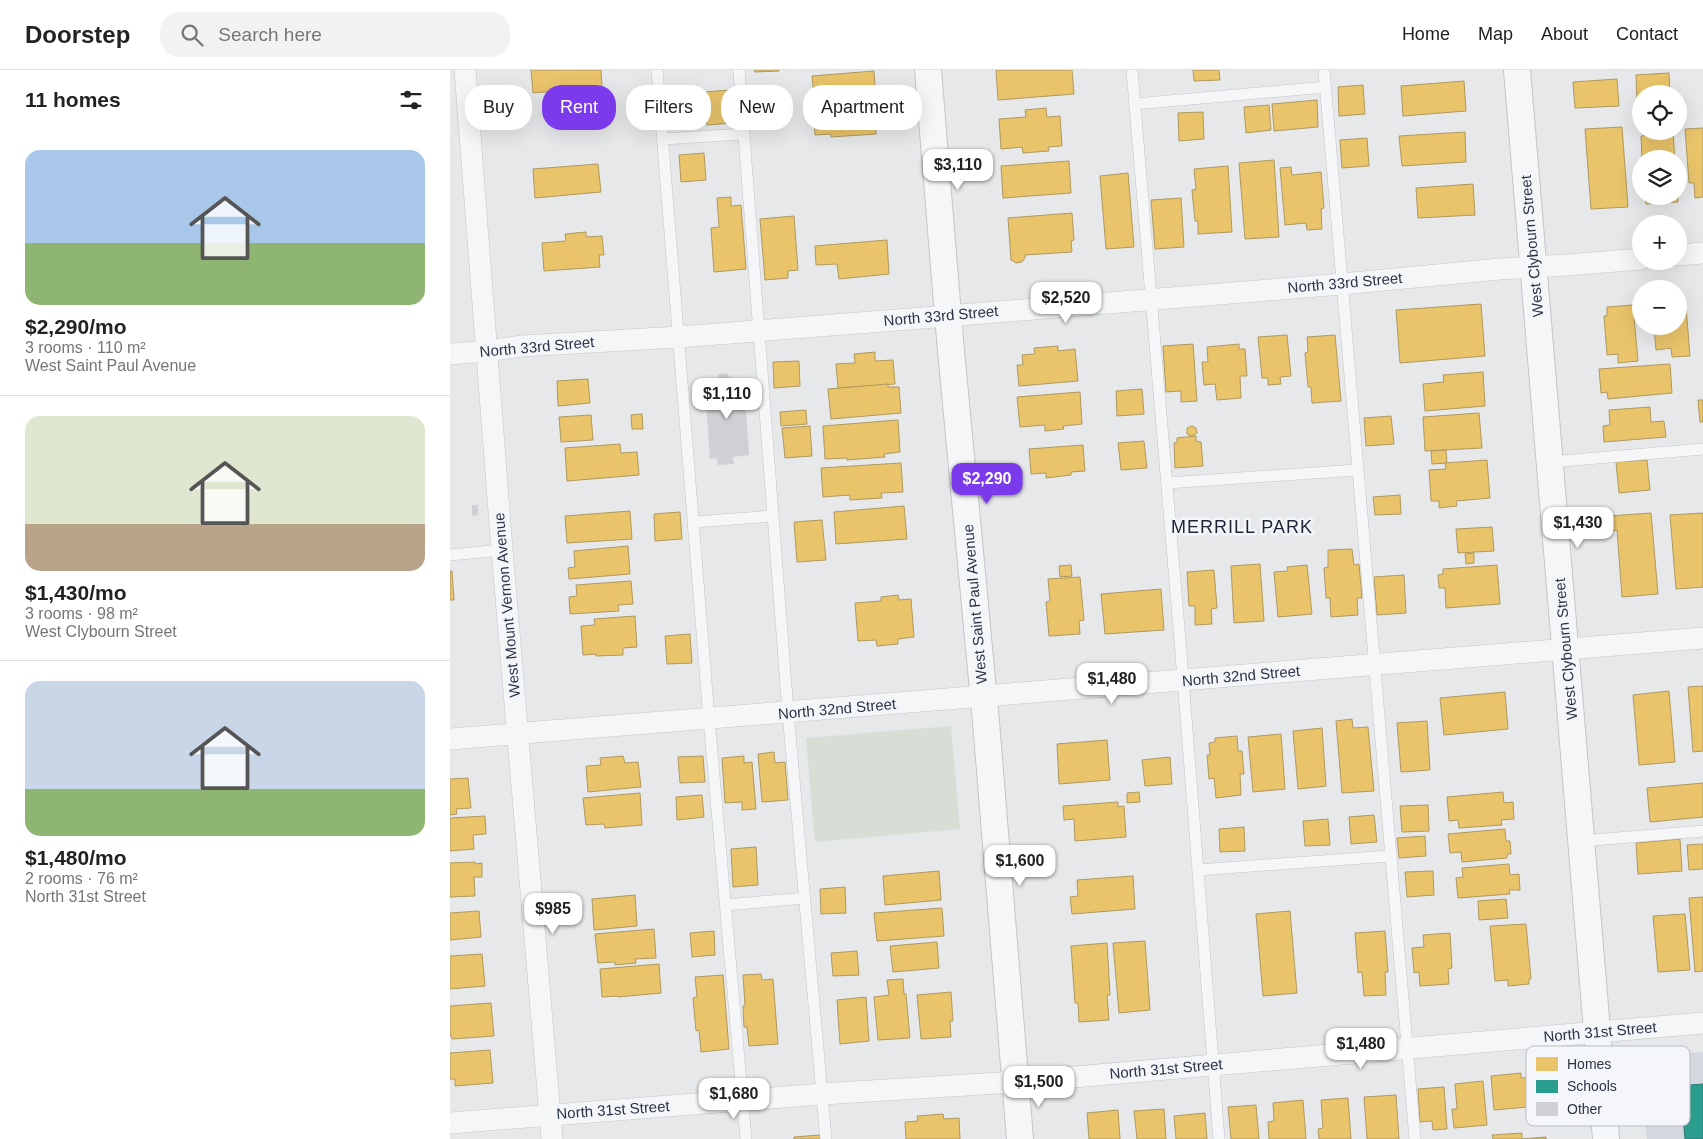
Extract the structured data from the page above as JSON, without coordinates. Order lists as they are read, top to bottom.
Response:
{
  "streets": {
    "street": [
      "West Clybourn Street",
      "North 33rd Street",
      "West Saint Paul Avenue",
      "West Mount Vernon Avenue",
      "North 32nd Street",
      "North 31st Street"
    ]
  },
  "crossings": [
    ["West Clybourn Street", "North 33rd Street"],
    ["West Clybourn Street", "North 32nd Street"],
    ["West Clybourn Street", "North 31st Street"],
    ["North 33rd Street", "West Saint Paul Avenue"],
    ["North 33rd Street", "West Mount Vernon Avenue"],
    ["West Saint Paul Avenue", "North 32nd Street"],
    ["West Saint Paul Avenue", "North 31st Street"],
    ["West Mount Vernon Avenue", "North 32nd Street"],
    ["West Mount Vernon Avenue", "North 31st Street"]
  ],
  "districts": ["MERRILL PARK"],
  "legend": ["Homes", "Schools", "Other"],
  "page": {
    "header": "Doorstep",
    "search": "Search here",
    "nav": [
      "Home",
      "Map",
      "About",
      "Contact"
    ],
    "heading": "11 homes",
    "map_buttons": ["+", "−"],
    "chip": [
      "Buy",
      "Rent",
      "Filters",
      "New",
      "Apartment"
    ],
    "list": [
      {
        "name": "$2,290/mo",
        "note": "3 rooms · 110 m² · West Saint Paul Avenue"
      },
      {
        "name": "$1,430/mo",
        "note": "3 rooms · 98 m² · West Clybourn Street"
      },
      {
        "name": "$1,480/mo",
        "note": "2 rooms · 76 m² · North 31st Street"
      }
    ],
    "price": [
      "$3,110",
      "$2,520",
      "$1,110",
      "$2,290",
      "$1,430",
      "$1,480",
      "$1,600",
      "$985",
      "$1,480",
      "$1,500",
      "$1,680"
    ]
  }
}
